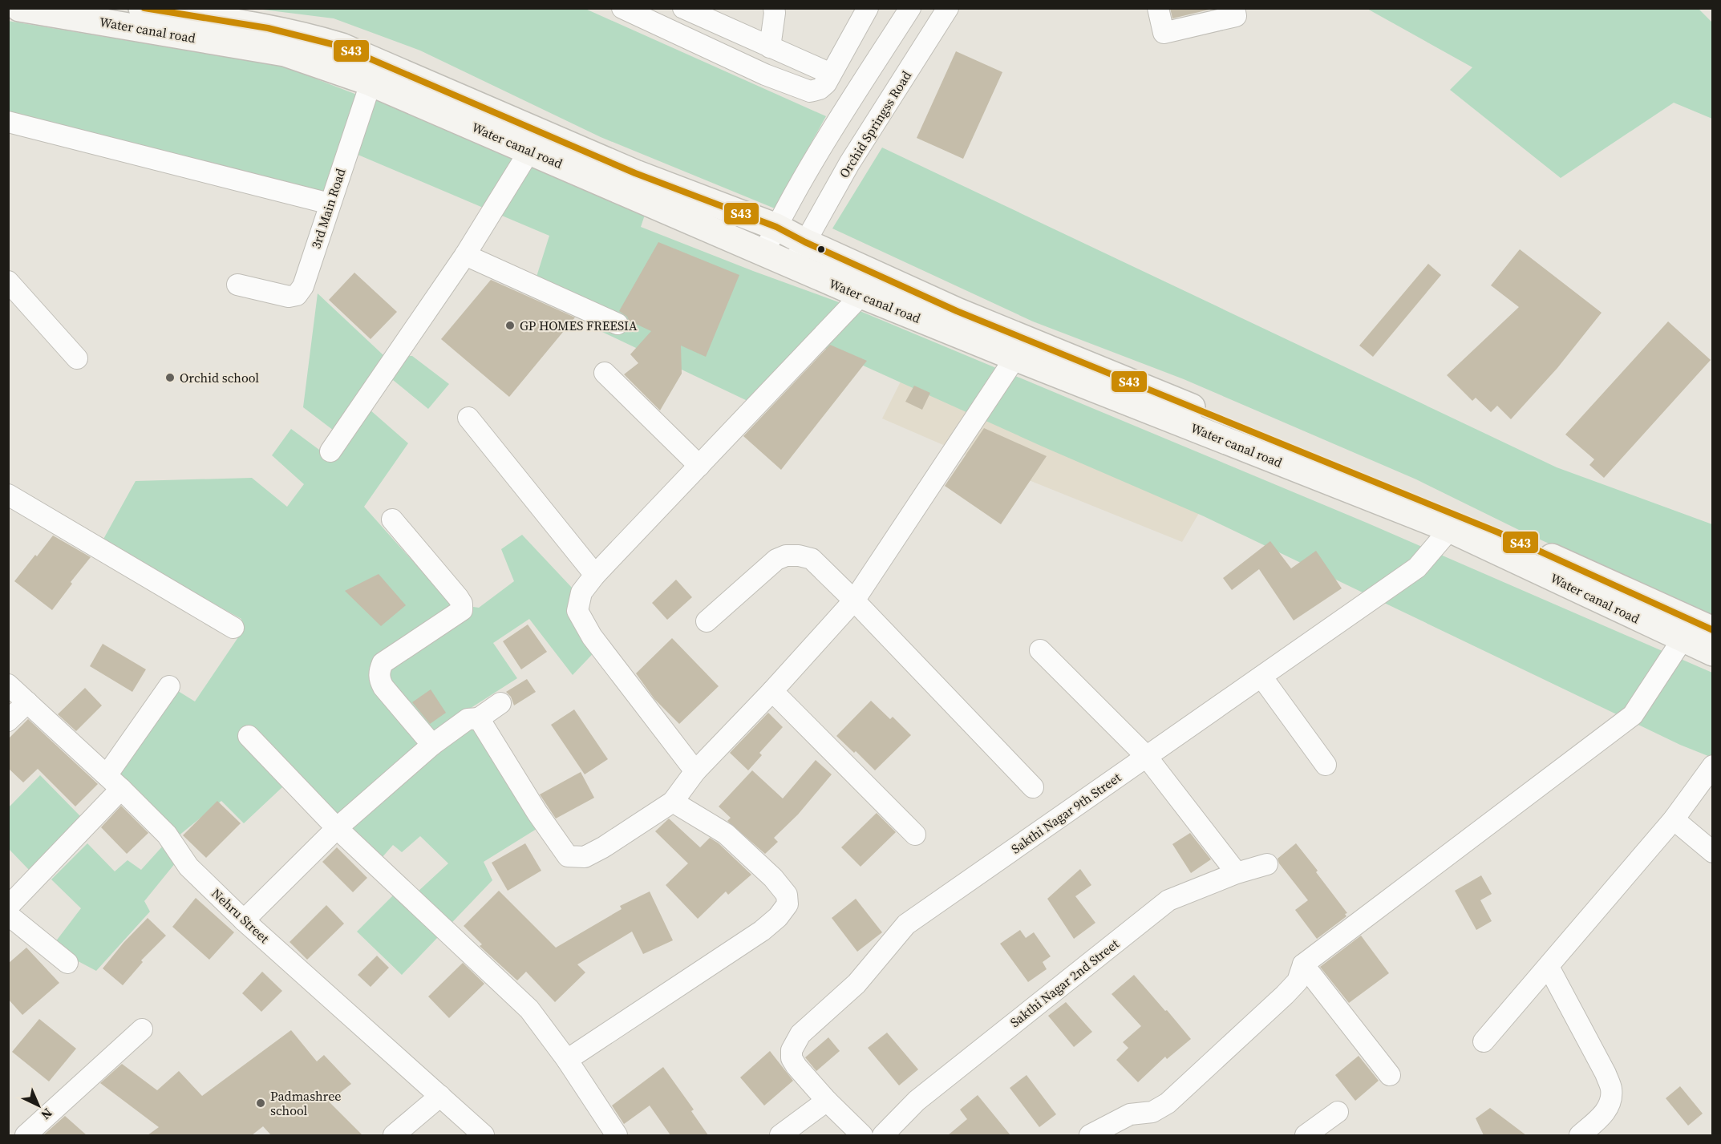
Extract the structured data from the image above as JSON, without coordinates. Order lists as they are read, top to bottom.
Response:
{
  "streets": {
    "main road": ["Water canal road"],
    "street": [
      "Orchid Springss Road",
      "3rd Main Road",
      "Sakthi Nagar 9th Street",
      "Nehru Street",
      "Sakthi Nagar 2nd Street"
    ]
  },
  "crossings": [
    ["Water canal road", "Orchid Springss Road"],
    ["Water canal road", "3rd Main Road"],
    ["Water canal road", "Sakthi Nagar 9th Street"]
  ],
  "places": ["GP HOMES FREESIA", "Orchid school", "Padmashree school"],
  "lines": ["transit line S43"],
  "north": "bottom right"
}
